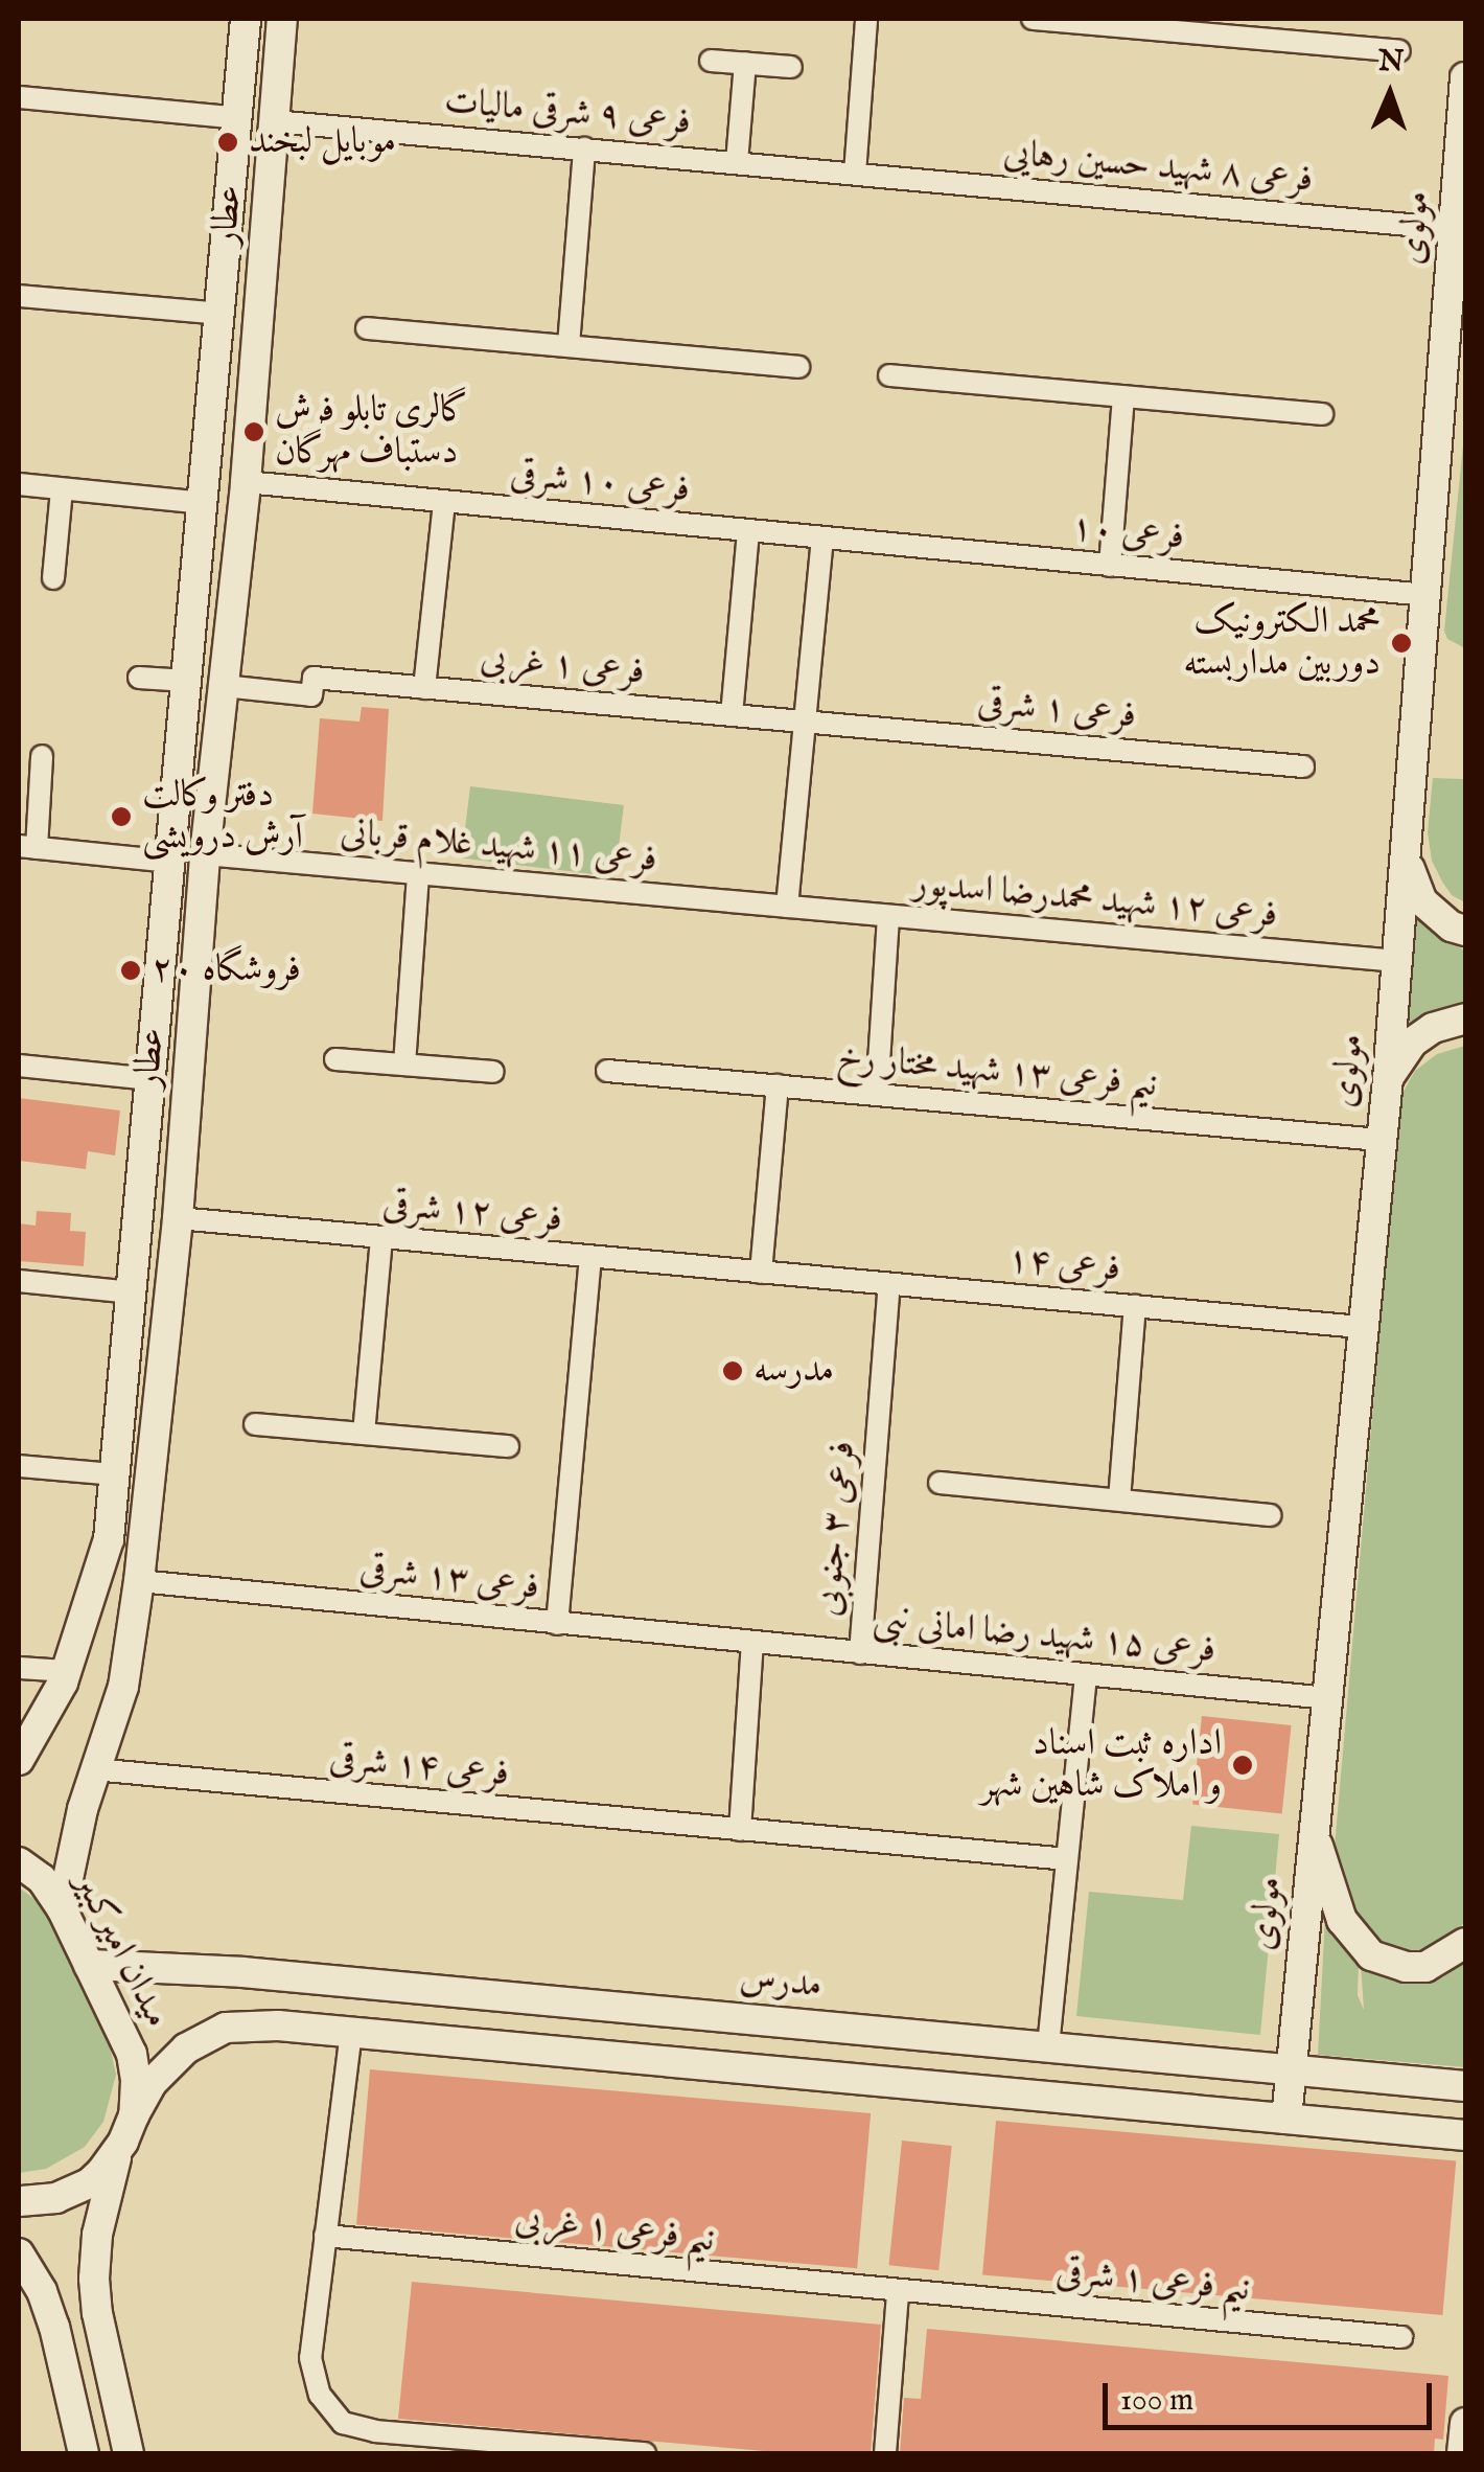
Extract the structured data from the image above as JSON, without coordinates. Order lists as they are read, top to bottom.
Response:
{
  "streets": {
    "main road": [
      "عطار",
      "مولوی",
      "میدان امیرکبیر",
      "مدرس"
    ],
    "street": [
      "فرعی ۹ شرقی مالیات",
      "فرعی ۸ شهید حسین رهایی",
      "فرعی ۱۰ شرقی",
      "فرعی ۱۰",
      "فرعی ۱ غربی",
      "فرعی ۱ شرقی",
      "فرعی ۱۱ شهید غلام قربانی",
      "فرعی ۱۲ شهید محمدرضا اسدپور",
      "نیم فرعی ۱۳ شهید مختار رخ",
      "فرعی ۱۲ شرقی",
      "فرعی ۱۴",
      "فرعی ۳ جنوبی",
      "فرعی ۱۳ شرقی",
      "فرعی ۱۵ شهید رضا امانی نبی",
      "فرعی ۱۴ شرقی",
      "نیم فرعی ۱ غربی",
      "نیم فرعی ۱ شرقی"
    ]
  },
  "crossings": [
    ["فرعی ۹ شرقی مالیات", "فرعی ۸ شهید حسین رهایی"],
    ["فرعی ۹ شرقی مالیات", "عطار"],
    ["فرعی ۸ شهید حسین رهایی", "مولوی"],
    ["عطار", "فرعی ۱۰ شرقی"],
    ["عطار", "فرعی ۱ غربی"],
    ["عطار", "فرعی ۱۱ شهید غلام قربانی"],
    ["عطار", "فرعی ۱۲ شرقی"],
    ["عطار", "فرعی ۱۳ شرقی"],
    ["عطار", "فرعی ۱۴ شرقی"],
    ["عطار", "میدان امیرکبیر"],
    ["مولوی", "فرعی ۱۰"],
    ["مولوی", "فرعی ۱۲ شهید محمدرضا اسدپور"],
    ["مولوی", "نیم فرعی ۱۳ شهید مختار رخ"],
    ["مولوی", "فرعی ۱۴"],
    ["مولوی", "فرعی ۱۵ شهید رضا امانی نبی"],
    ["مولوی", "مدرس"],
    ["فرعی ۱۰ شرقی", "فرعی ۱۰"],
    ["فرعی ۱ غربی", "فرعی ۱ شرقی"],
    ["فرعی ۱۱ شهید غلام قربانی", "فرعی ۱۲ شهید محمدرضا اسدپور"],
    ["فرعی ۱۲ شرقی", "فرعی ۱۴"],
    ["فرعی ۱۴", "فرعی ۳ جنوبی"],
    ["فرعی ۳ جنوبی", "فرعی ۱۵ شهید رضا امانی نبی"],
    ["فرعی ۱۳ شرقی", "فرعی ۱۵ شهید رضا امانی نبی"],
    ["میدان امیرکبیر", "مدرس"],
    ["نیم فرعی ۱ غربی", "نیم فرعی ۱ شرقی"]
  ],
  "places": [
    "موبایل لبخند",
    "گالری تابلو فرش دستباف مهرگان",
    "محمد الکترونیک دوربین مداربسته",
    "دفتر وکالت آرش درویشی",
    "فروشگاه ۲۰",
    "مدرسه",
    "اداره ثبت اسناد و املاک شاهین شهر"
  ],
  "scale_bar": "100 m",
  "north": "top"
}
